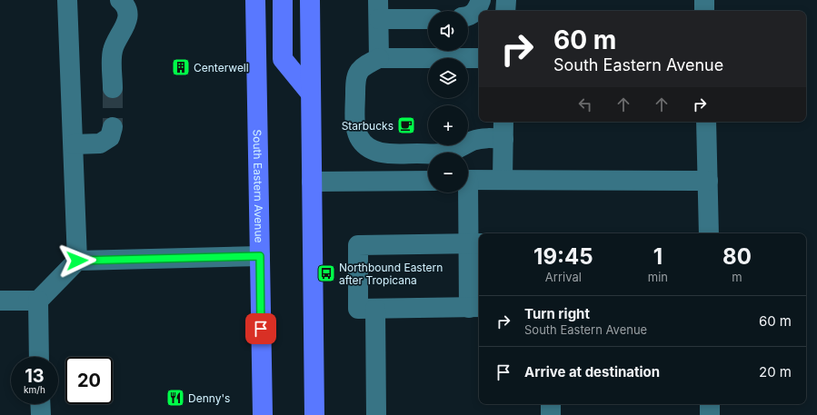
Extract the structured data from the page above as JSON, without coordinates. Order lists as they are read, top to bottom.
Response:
{
  "streets": {
    "main road": ["South Eastern Avenue"]
  },
  "places": {
    "building": ["Centerwell"],
    "cafe": ["Starbucks"],
    "bus stop": ["Northbound Eastern after Tropicana"],
    "restaurant": ["Denny's"]
  },
  "page": {
    "map_buttons": ["+", "−"],
    "turn": ["60 m", "South Eastern Avenue"],
    "eta": [
      "19:45",
      "Arrival",
      "1",
      "min",
      "80",
      "m"
    ],
    "list": [
      {
        "name": "Turn right",
        "note": "South Eastern Avenue",
        "value": "60 m"
      },
      {
        "name": "Arrive at destination",
        "value": "20 m"
      }
    ],
    "speed": "13 km/h",
    "limit": "20"
  }
}
